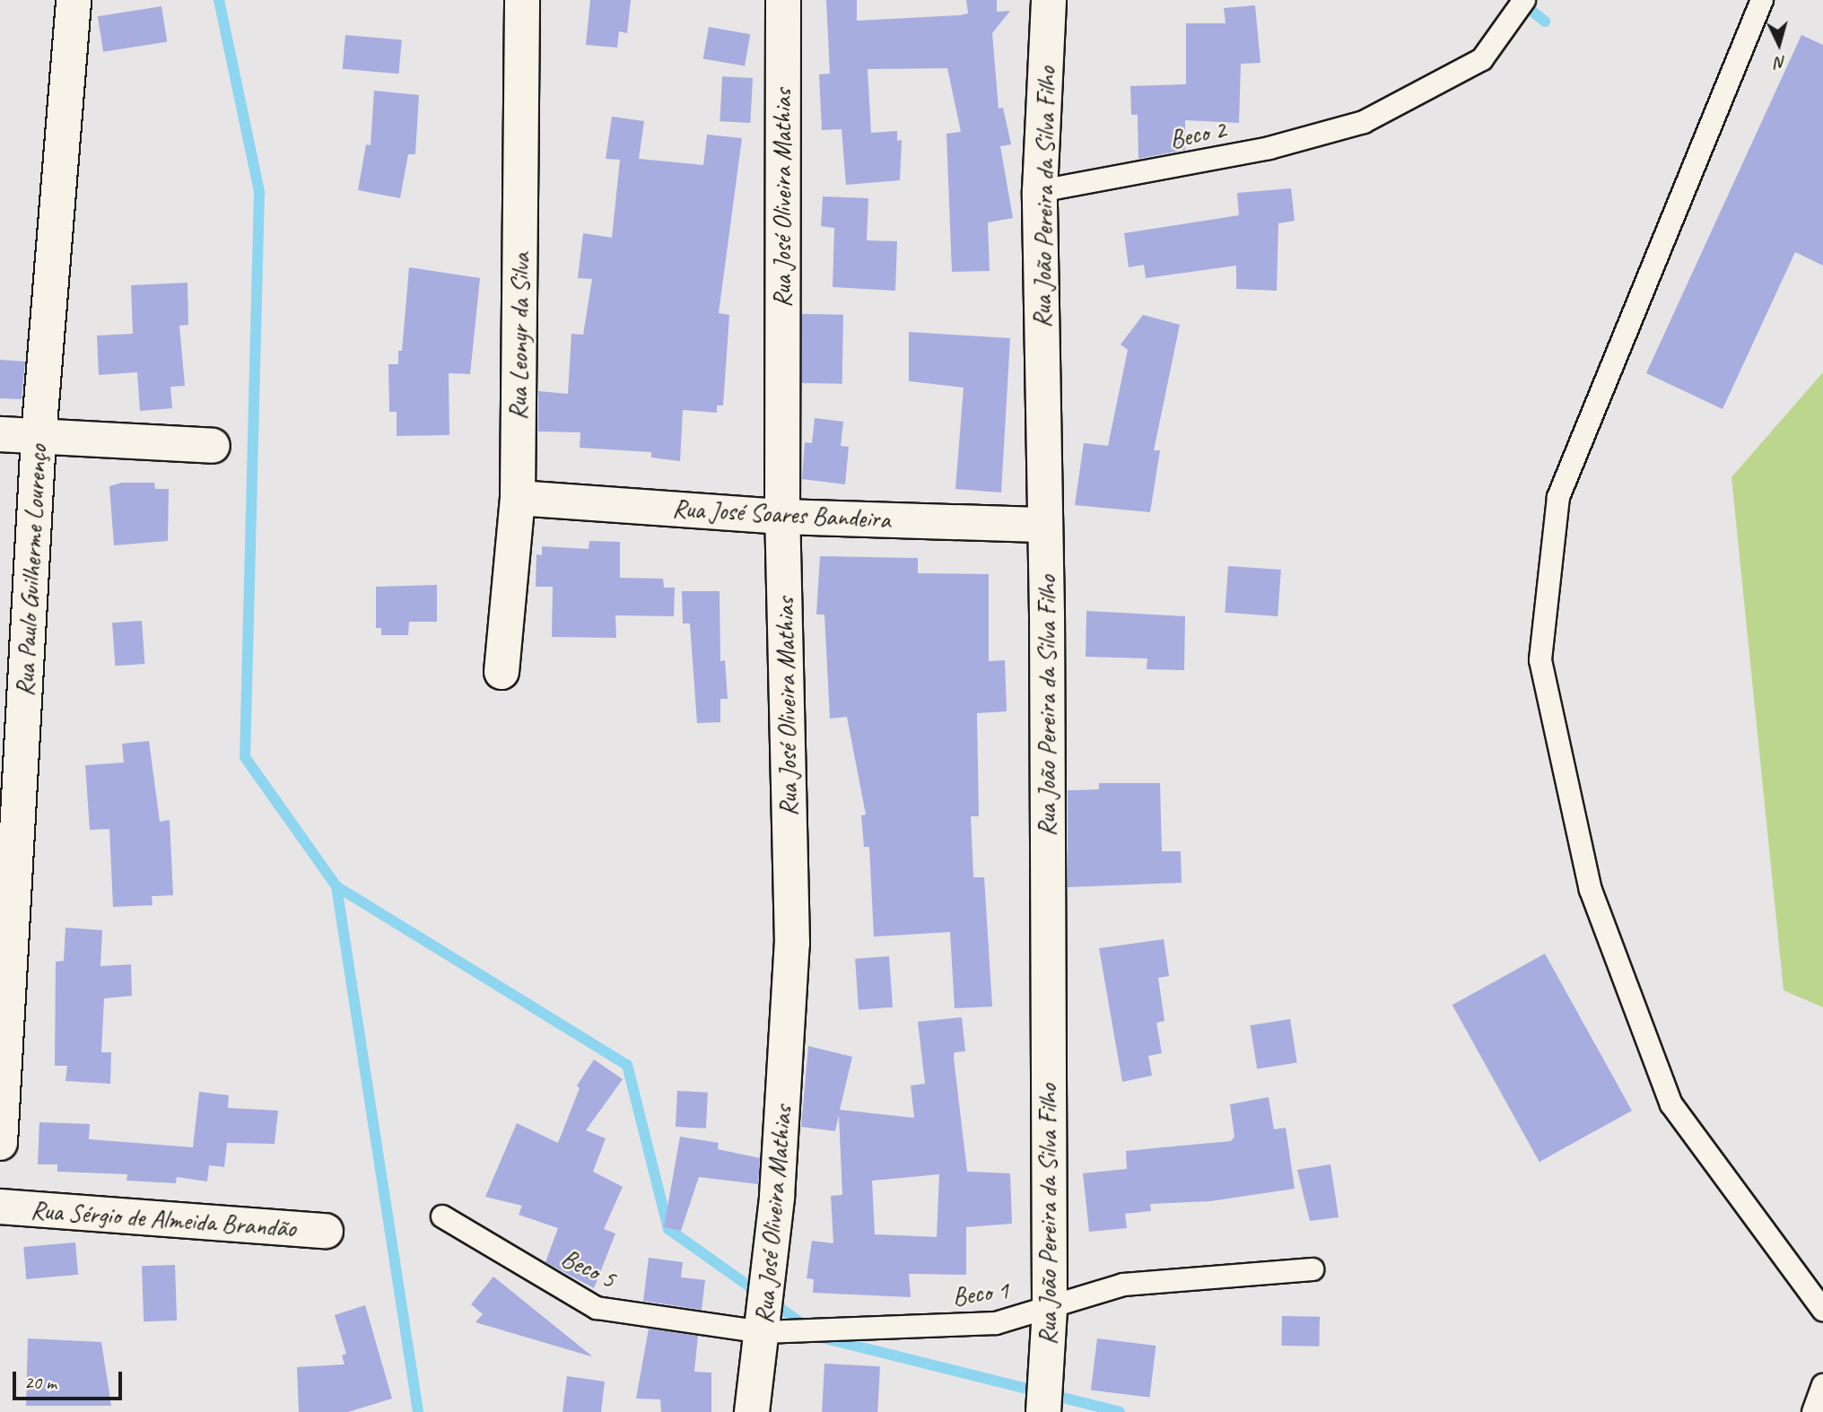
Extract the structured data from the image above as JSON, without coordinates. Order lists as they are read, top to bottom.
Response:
{
  "streets": {
    "street": [
      "Rua João Pereira da Silva Filho",
      "Rua José Oliveira Mathias",
      "Rua Leonyr da Silva",
      "Rua José Soares Bandeira",
      "Rua Paulo Guilherme Lourenço",
      "Rua Sérgio de Almeida Brandão"
    ],
    "lane": ["Beco 2", "Beco 5", "Beco 1"]
  },
  "crossings": [
    ["Beco 2", "Rua João Pereira da Silva Filho"],
    ["Rua João Pereira da Silva Filho", "Rua José Soares Bandeira"],
    ["Rua João Pereira da Silva Filho", "Beco 1"],
    ["Rua José Oliveira Mathias", "Rua José Soares Bandeira"],
    ["Rua José Oliveira Mathias", "Beco 5"],
    ["Rua José Oliveira Mathias", "Beco 1"],
    ["Rua Leonyr da Silva", "Rua José Soares Bandeira"],
    ["Beco 5", "Beco 1"]
  ],
  "scale_bar": "20 m",
  "north": "bottom"
}
